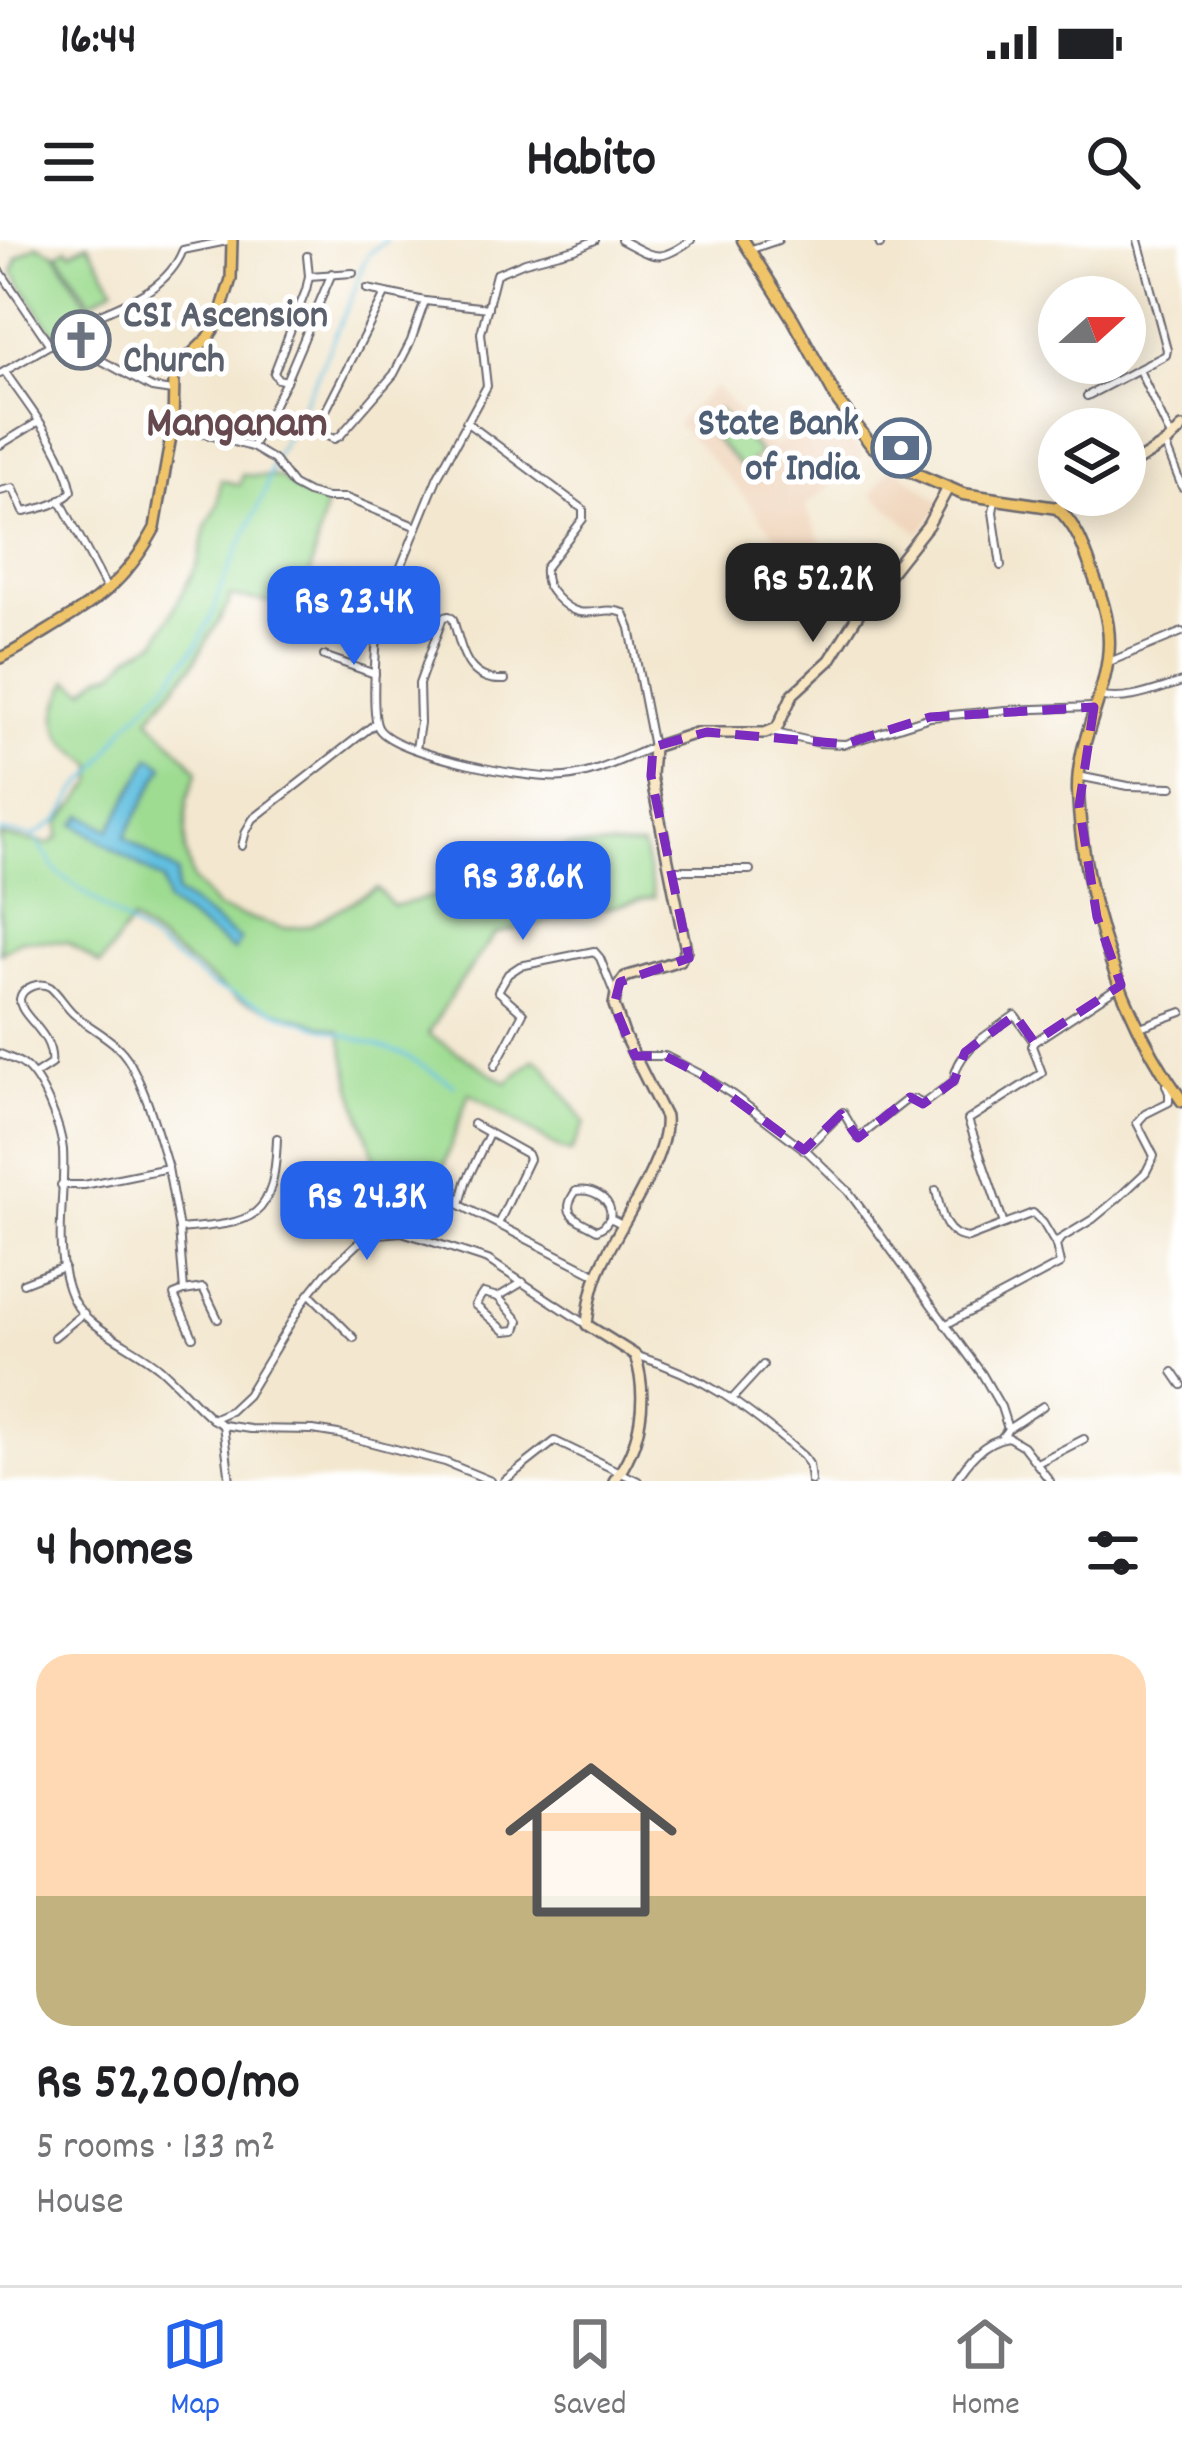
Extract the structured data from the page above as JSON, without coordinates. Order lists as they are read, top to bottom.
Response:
{
  "districts": ["Manganam"],
  "places": {
    "church": ["CSI Ascension Church"],
    "bank": ["State Bank of India"]
  },
  "north": "right",
  "page": {
    "status": "16:44",
    "header": "Habito",
    "price": [
      "Rs 52.2K",
      "Rs 23.4K",
      "Rs 38.6K",
      "Rs 24.3K"
    ],
    "heading": "4 homes",
    "list": [
      {
        "name": "Rs 52,200/mo",
        "note": "5 rooms · 133 m² · House"
      }
    ],
    "tabs": ["Map", "Saved", "Home"]
  }
}
